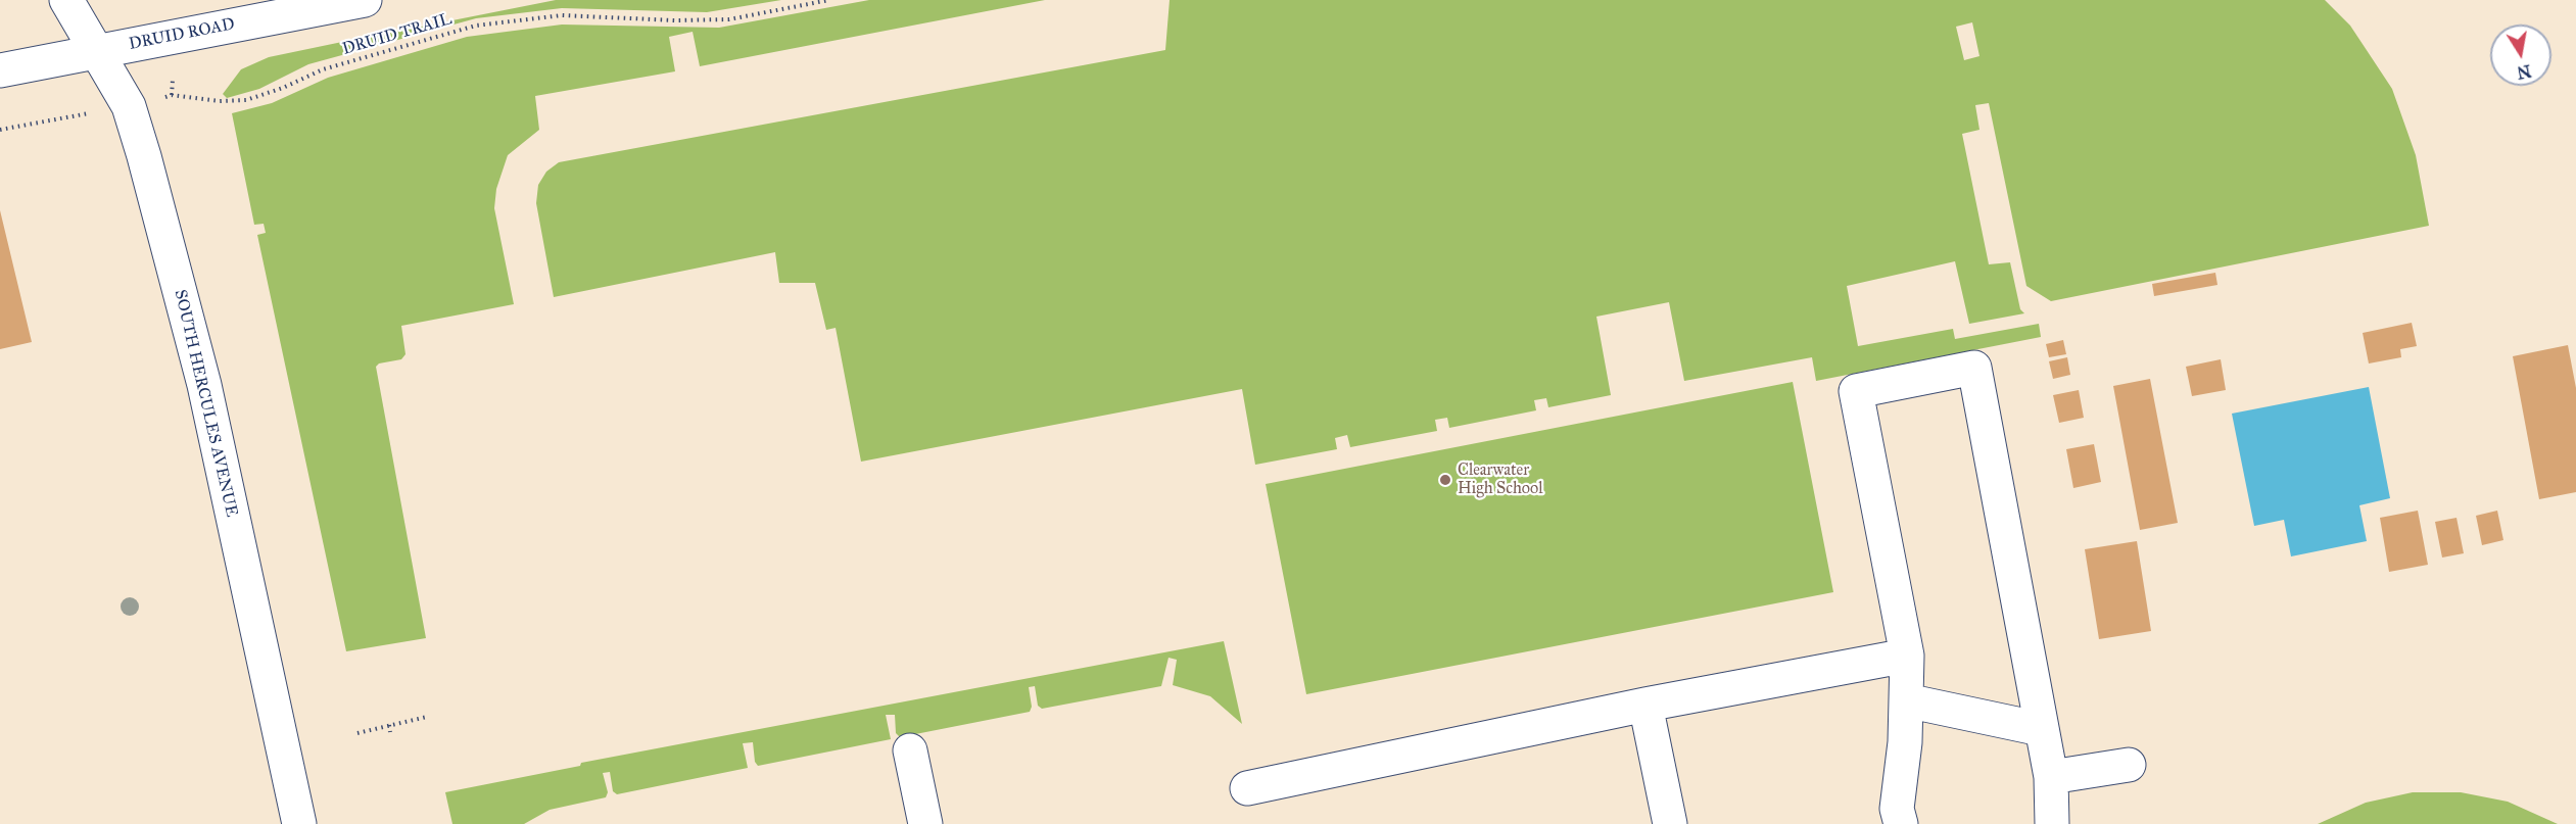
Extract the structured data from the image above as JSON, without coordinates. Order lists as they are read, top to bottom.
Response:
{
  "streets": {
    "street": ["DRUID ROAD", "SOUTH HERCULES AVENUE"],
    "path": ["DRUID TRAIL"]
  },
  "crossings": [
    ["DRUID ROAD", "SOUTH HERCULES AVENUE"]
  ],
  "places": ["Clearwater High School"],
  "north": "bottom"
}
